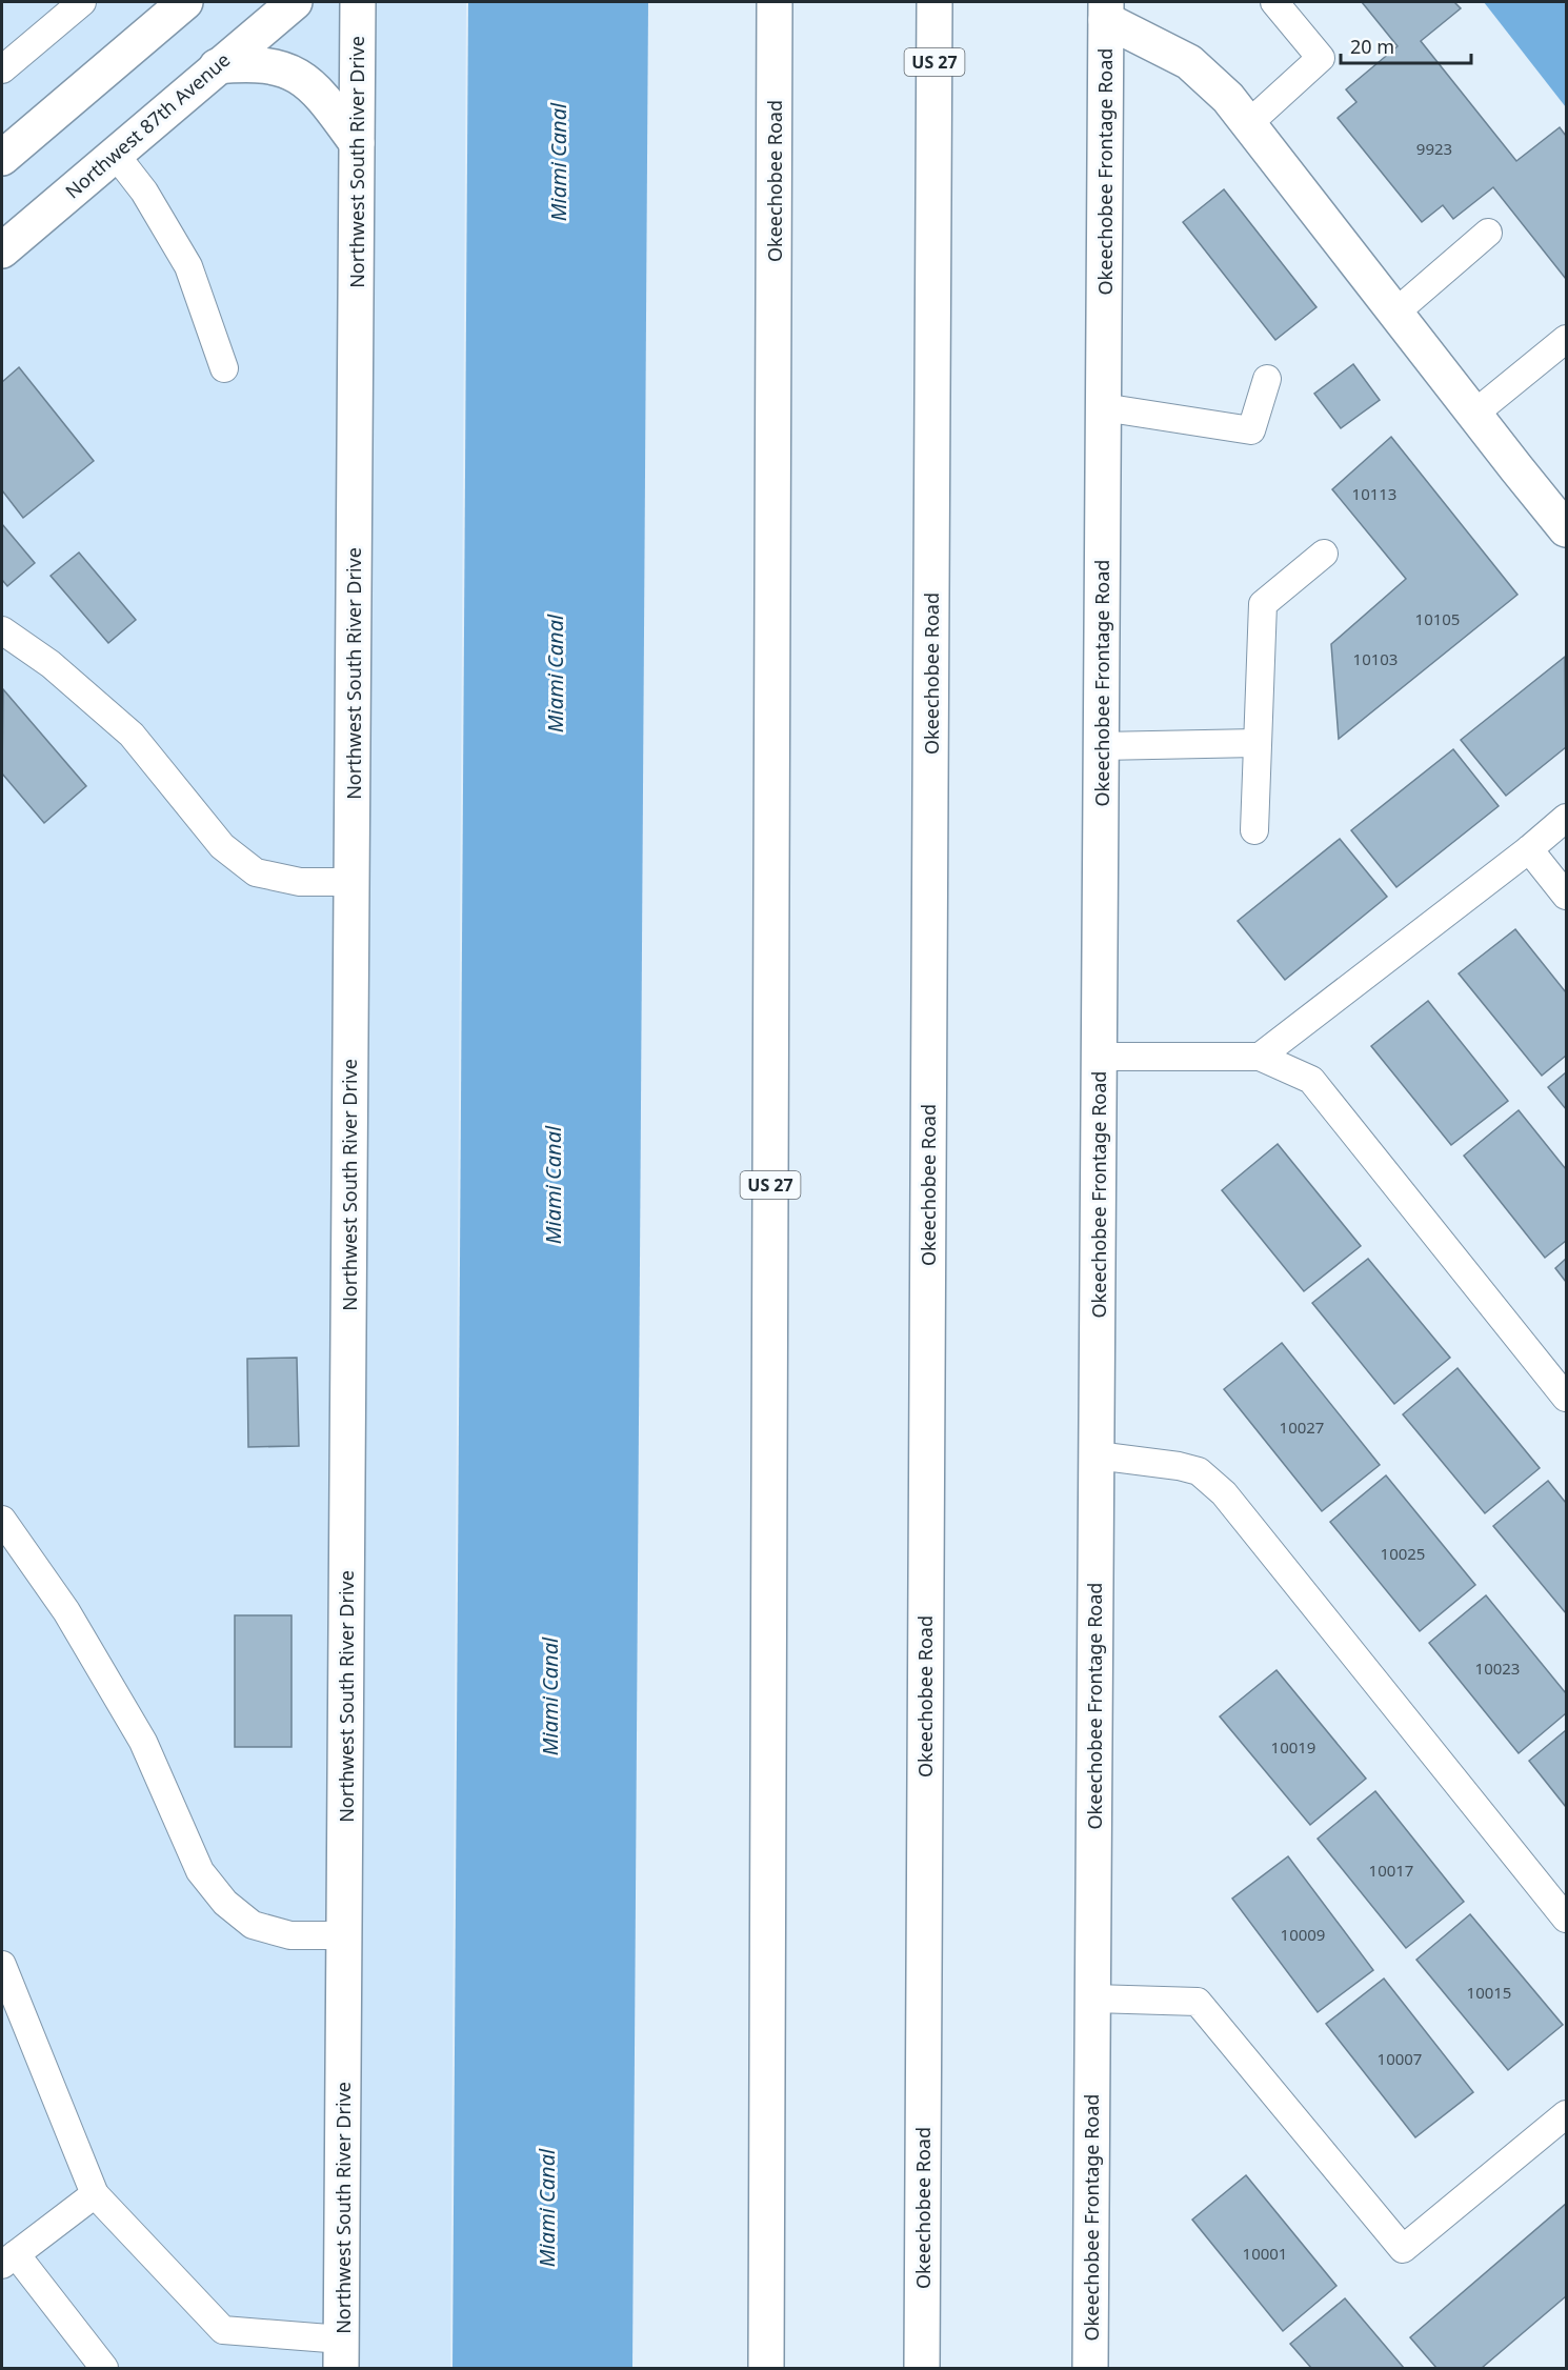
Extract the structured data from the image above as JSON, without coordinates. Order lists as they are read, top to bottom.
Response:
{
  "streets": {
    "main road": [
      "US 27",
      "Northwest 87th Avenue",
      "Northwest South River Drive",
      "Okeechobee Frontage Road",
      "Okeechobee Road"
    ]
  },
  "water": ["Miami Canal"],
  "house_numbers": [
    "9923",
    "10113",
    "10105",
    "10103",
    "10027",
    "10025",
    "10023",
    "10019",
    "10017",
    "10009",
    "10015",
    "10007",
    "10001"
  ],
  "scale_bar": "20 m"
}
